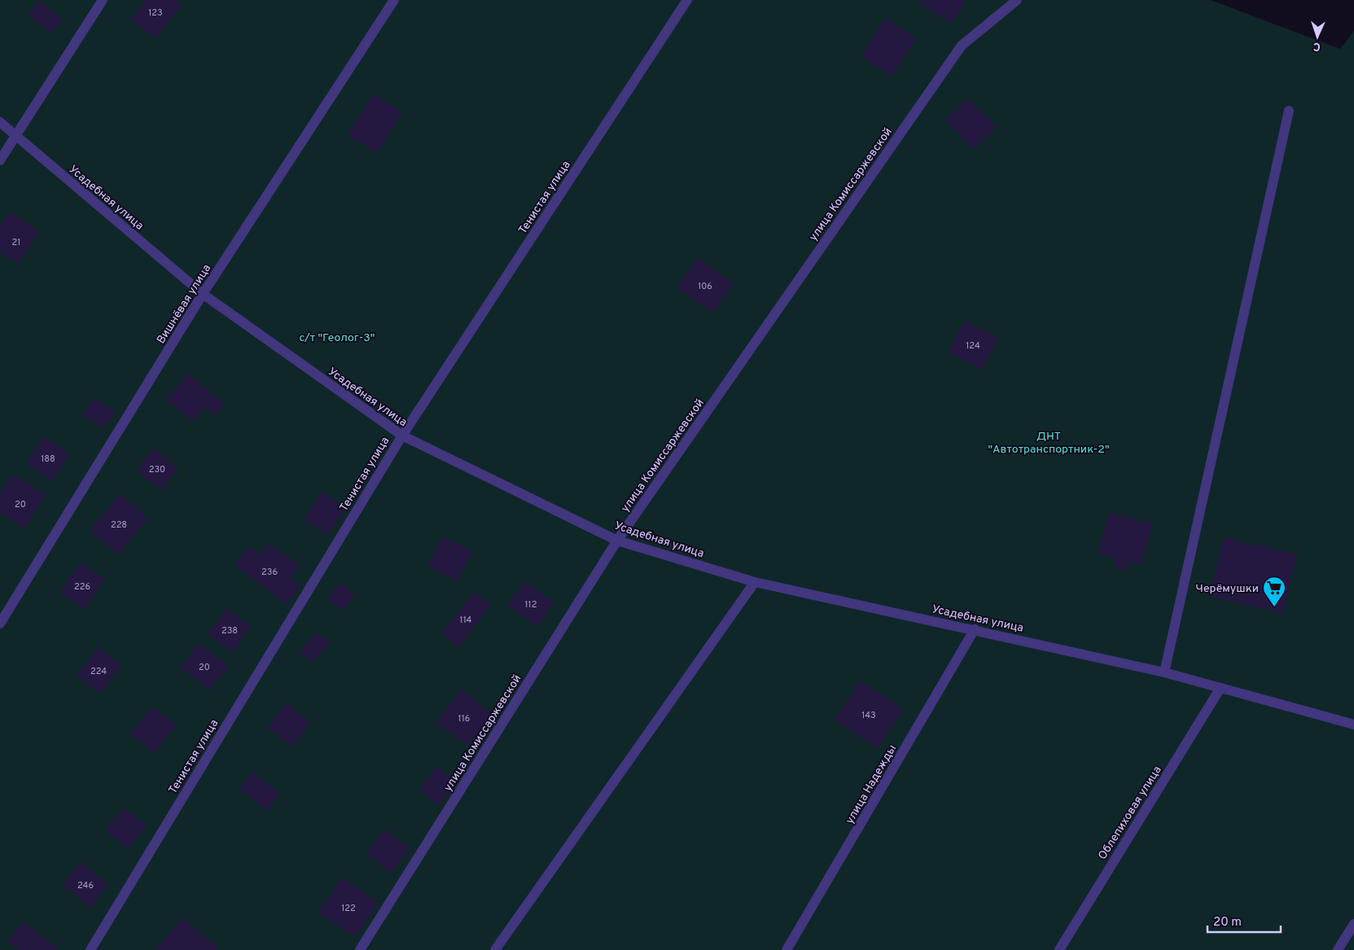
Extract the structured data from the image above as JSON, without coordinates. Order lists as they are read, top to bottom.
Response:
{
  "streets": {
    "street": [
      "улица Комиссаржевской",
      "Усадебная улица",
      "Тенистая улица",
      "Вишнёвая улица",
      "улица Надежды",
      "Облепиховая улица"
    ]
  },
  "crossings": [
    ["улица Комиссаржевской", "Усадебная улица"],
    ["Усадебная улица", "Тенистая улица"],
    ["Усадебная улица", "Вишнёвая улица"],
    ["Усадебная улица", "улица Надежды"],
    ["Усадебная улица", "Облепиховая улица"]
  ],
  "parks": ["с/т \"Геолог-3\"", "ДНТ \"Автотранспортник-2\""],
  "places": {
    "supermarket": ["Черёмушки"]
  },
  "house_numbers": [
    "123",
    "21",
    "106",
    "124",
    "188",
    "230",
    "20",
    "228",
    "236",
    "226",
    "112",
    "114",
    "238",
    "20",
    "224",
    "143",
    "116",
    "246",
    "122"
  ],
  "scale_bar": "20 m",
  "north": "bottom"
}
